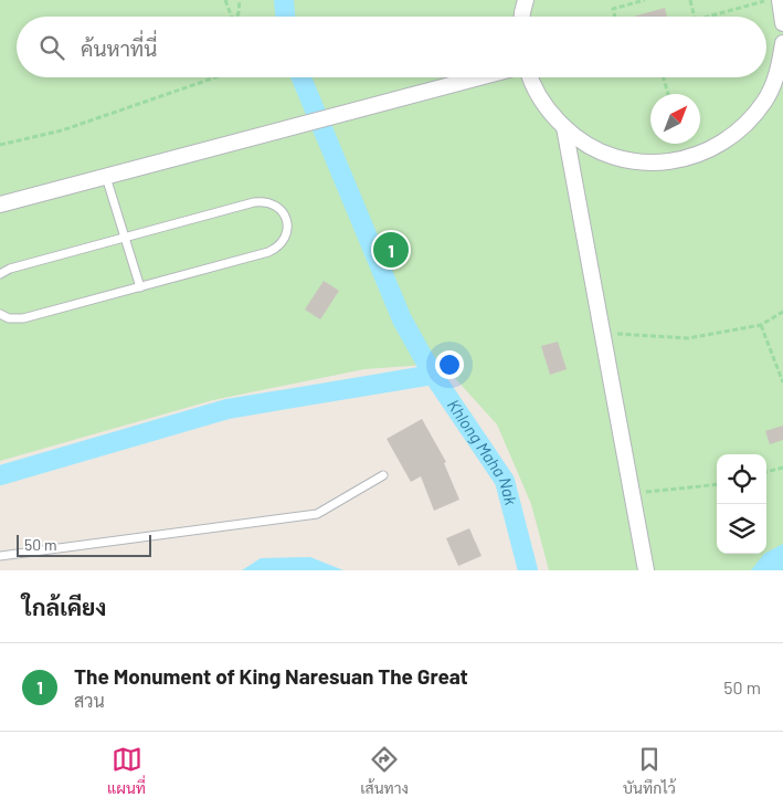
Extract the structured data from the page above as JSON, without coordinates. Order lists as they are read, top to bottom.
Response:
{
  "water": ["Khlong Maha Nak"],
  "scale_bar": "50 m",
  "north": "top right",
  "page": {
    "search": "ค้นหาที่นี่",
    "pins": "1",
    "scale": "50 m",
    "heading": "ใกล้เคียง",
    "list": [
      {
        "mark": "1",
        "name": "The Monument of King Naresuan The Great",
        "note": "สวน",
        "value": "50 m"
      }
    ],
    "nav": ["แผนที่", "เส้นทาง", "บันทึกไว้"]
  }
}
